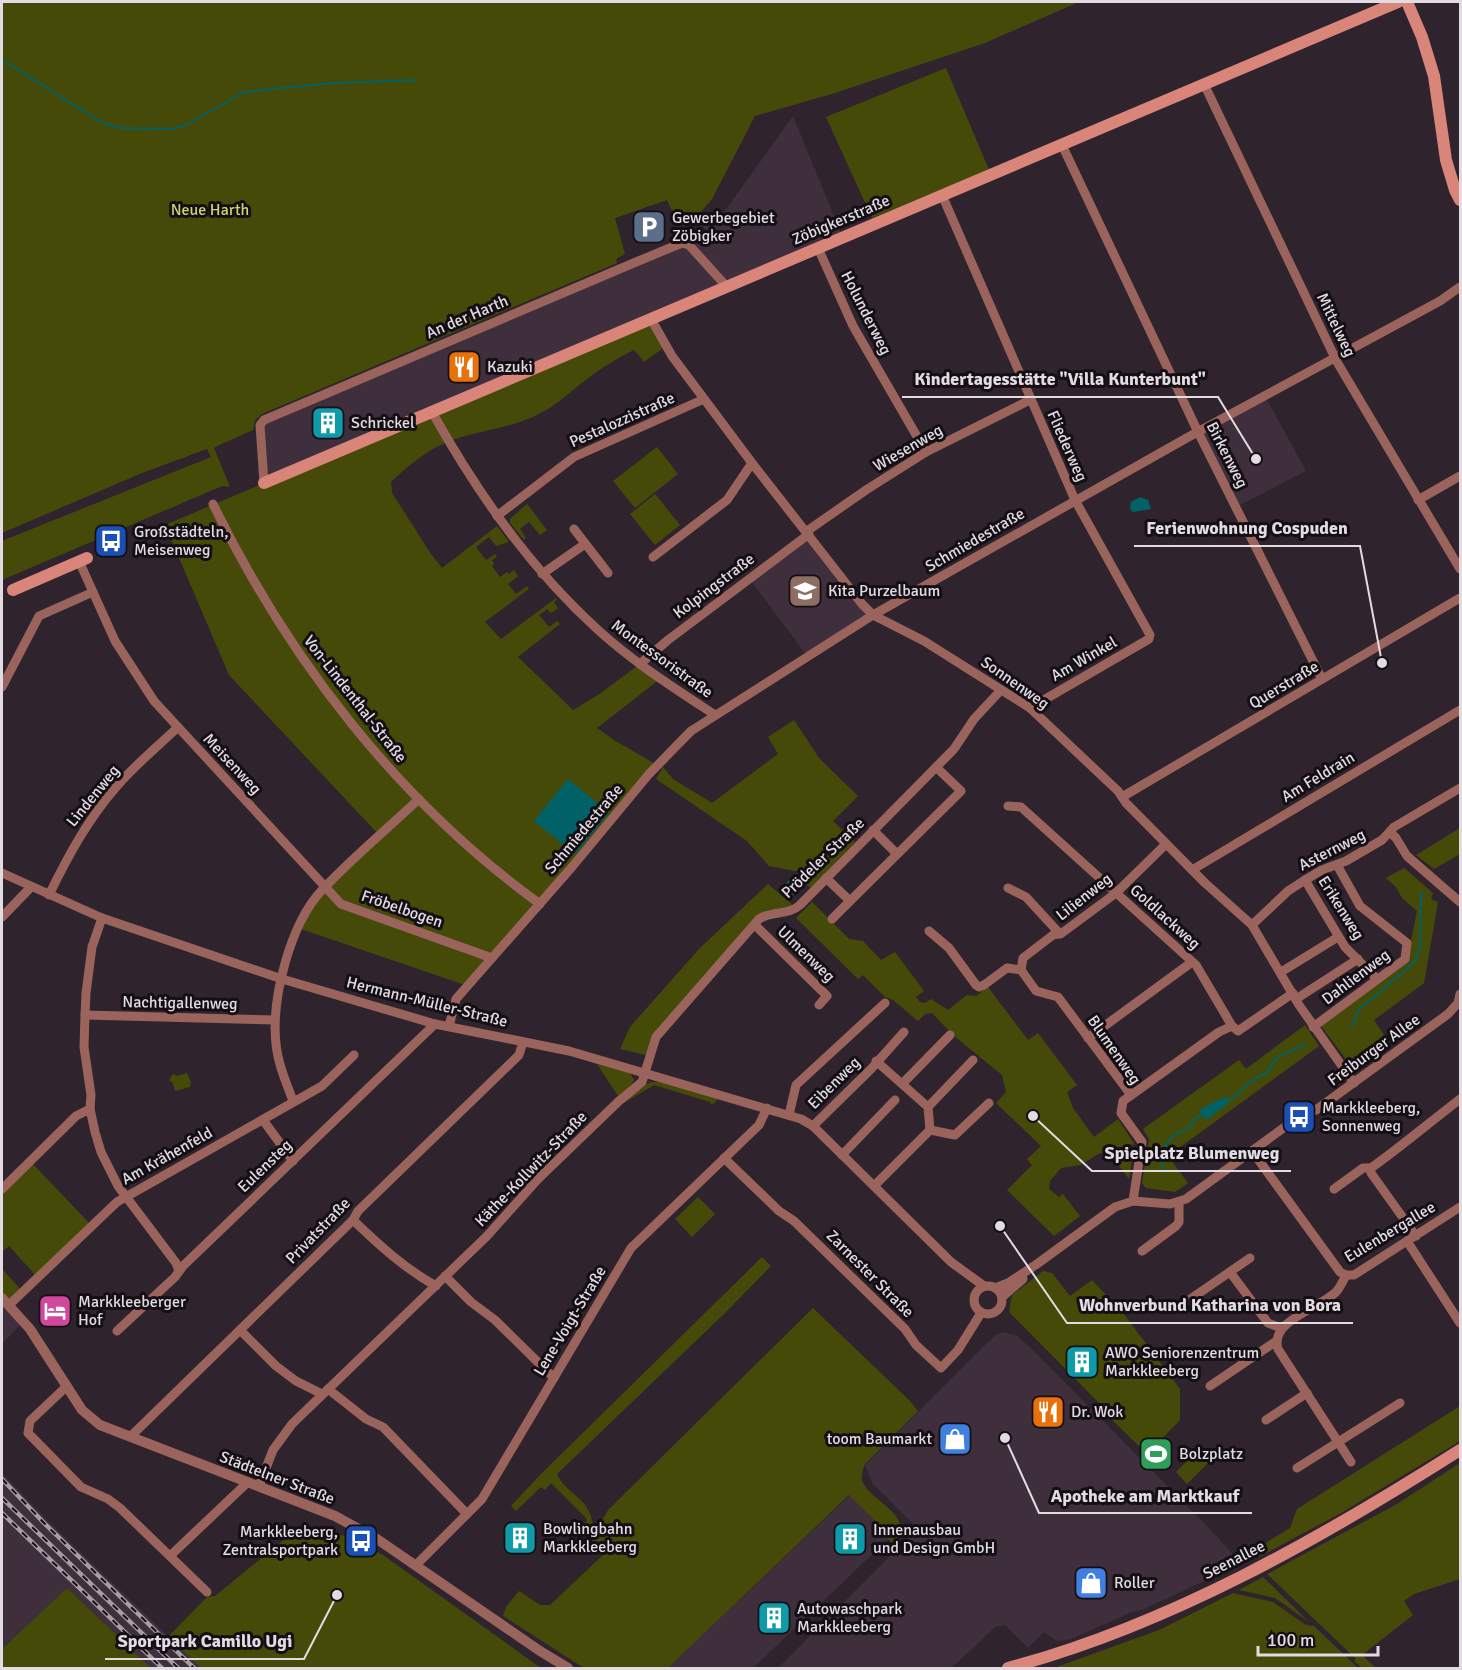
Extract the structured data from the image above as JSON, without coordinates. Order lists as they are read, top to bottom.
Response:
{
  "streets": {
    "main road": ["Zöbigkerstraße", "Seenallee"],
    "street": [
      "Holunderweg",
      "An der Harth",
      "Mittelweg",
      "Pestalozzistraße",
      "Fliederweg",
      "Wiesenweg",
      "Birkenweg",
      "Schmiedestraße",
      "Kolpingstraße",
      "Montessoristraße",
      "Am Winkel",
      "Sonnenweg",
      "Querstraße",
      "Von-Lindenthal-Straße",
      "Meisenweg",
      "Am Feldrain",
      "Lindenweg",
      "Asternweg",
      "Prödeler Straße",
      "Lilienweg",
      "Erikenweg",
      "Fröbelbogen",
      "Goldlackweg",
      "Ulmenweg",
      "Dahlienweg",
      "Hermann-Müller-Straße",
      "Nachtigallenweg",
      "Blumenweg",
      "Freiburger Allee",
      "Eibenweg",
      "Am Krähenfeld",
      "Eulensteg",
      "Käthe-Kollwitz-Straße",
      "Privatstraße",
      "Eulenbergallee",
      "Zarnester Straße",
      "Lene-Voigt-Straße",
      "Städtelner Straße"
    ]
  },
  "crossings": [
    ["Zöbigkerstraße", "Holunderweg"],
    ["Zöbigkerstraße", "An der Harth"],
    ["Zöbigkerstraße", "Mittelweg"],
    ["Zöbigkerstraße", "Fliederweg"],
    ["Zöbigkerstraße", "Birkenweg"],
    ["Zöbigkerstraße", "Montessoristraße"],
    ["Zöbigkerstraße", "Sonnenweg"],
    ["Holunderweg", "Wiesenweg"],
    ["Mittelweg", "Schmiedestraße"],
    ["Pestalozzistraße", "Montessoristraße"],
    ["Pestalozzistraße", "Sonnenweg"],
    ["Fliederweg", "Wiesenweg"],
    ["Fliederweg", "Schmiedestraße"],
    ["Fliederweg", "Am Winkel"],
    ["Wiesenweg", "Kolpingstraße"],
    ["Wiesenweg", "Sonnenweg"],
    ["Birkenweg", "Schmiedestraße"],
    ["Birkenweg", "Querstraße"],
    ["Schmiedestraße", "Montessoristraße"],
    ["Schmiedestraße", "Sonnenweg"],
    ["Schmiedestraße", "Von-Lindenthal-Straße"],
    ["Schmiedestraße", "Fröbelbogen"],
    ["Schmiedestraße", "Hermann-Müller-Straße"],
    ["Kolpingstraße", "Montessoristraße"],
    ["Kolpingstraße", "Sonnenweg"],
    ["Am Winkel", "Sonnenweg"],
    ["Sonnenweg", "Querstraße"],
    ["Sonnenweg", "Am Feldrain"],
    ["Sonnenweg", "Asternweg"],
    ["Sonnenweg", "Prödeler Straße"],
    ["Sonnenweg", "Lilienweg"],
    ["Sonnenweg", "Dahlienweg"],
    ["Sonnenweg", "Freiburger Allee"],
    ["Meisenweg", "Lindenweg"],
    ["Meisenweg", "Fröbelbogen"],
    ["Lindenweg", "Hermann-Müller-Straße"],
    ["Asternweg", "Erikenweg"],
    ["Asternweg", "Dahlienweg"],
    ["Prödeler Straße", "Ulmenweg"],
    ["Prödeler Straße", "Hermann-Müller-Straße"],
    ["Prödeler Straße", "Käthe-Kollwitz-Straße"],
    ["Lilienweg", "Goldlackweg"],
    ["Lilienweg", "Blumenweg"],
    ["Erikenweg", "Dahlienweg"],
    ["Hermann-Müller-Straße", "Eibenweg"],
    ["Hermann-Müller-Straße", "Eulensteg"],
    ["Hermann-Müller-Straße", "Käthe-Kollwitz-Straße"],
    ["Hermann-Müller-Straße", "Privatstraße"],
    ["Hermann-Müller-Straße", "Zarnester Straße"],
    ["Hermann-Müller-Straße", "Lene-Voigt-Straße"],
    ["Freiburger Allee", "Eulenbergallee"],
    ["Am Krähenfeld", "Städtelner Straße"],
    ["Käthe-Kollwitz-Straße", "Städtelner Straße"],
    ["Privatstraße", "Städtelner Straße"],
    ["Zarnester Straße", "Lene-Voigt-Straße"],
    ["Lene-Voigt-Straße", "Städtelner Straße"]
  ],
  "parks": ["Neue Harth"],
  "places": {
    "parking": ["Gewerbegebiet Zöbigker"],
    "restaurant": ["Kazuki", "Dr. Wok"],
    "building": [
      "Schrickel",
      "AWO Seniorenzentrum Markkleeberg",
      "Bowlingbahn Markkleeberg",
      "Innenausbau und Design GmbH",
      "Autowaschpark Markkleeberg"
    ],
    "other": [
      "Kindertagesstätte \"Villa Kunterbunt\"",
      "Ferienwohnung Cospuden",
      "Spielplatz Blumenweg",
      "Wohnverbund Katharina von Bora",
      "Apotheke am Marktkauf",
      "Sportpark Camillo Ugi"
    ],
    "bus stop": ["Großstädteln, Meisenweg", "Markkleeberg, Sonnenweg", "Markkleeberg, Zentralsportpark"],
    "school or university": ["Kita Purzelbaum"],
    "hotel": ["Markkleeberger Hof"],
    "shop": ["toom Baumarkt", "Roller"],
    "sports": ["Bolzplatz"]
  },
  "scale_bar": "100 m"
}
